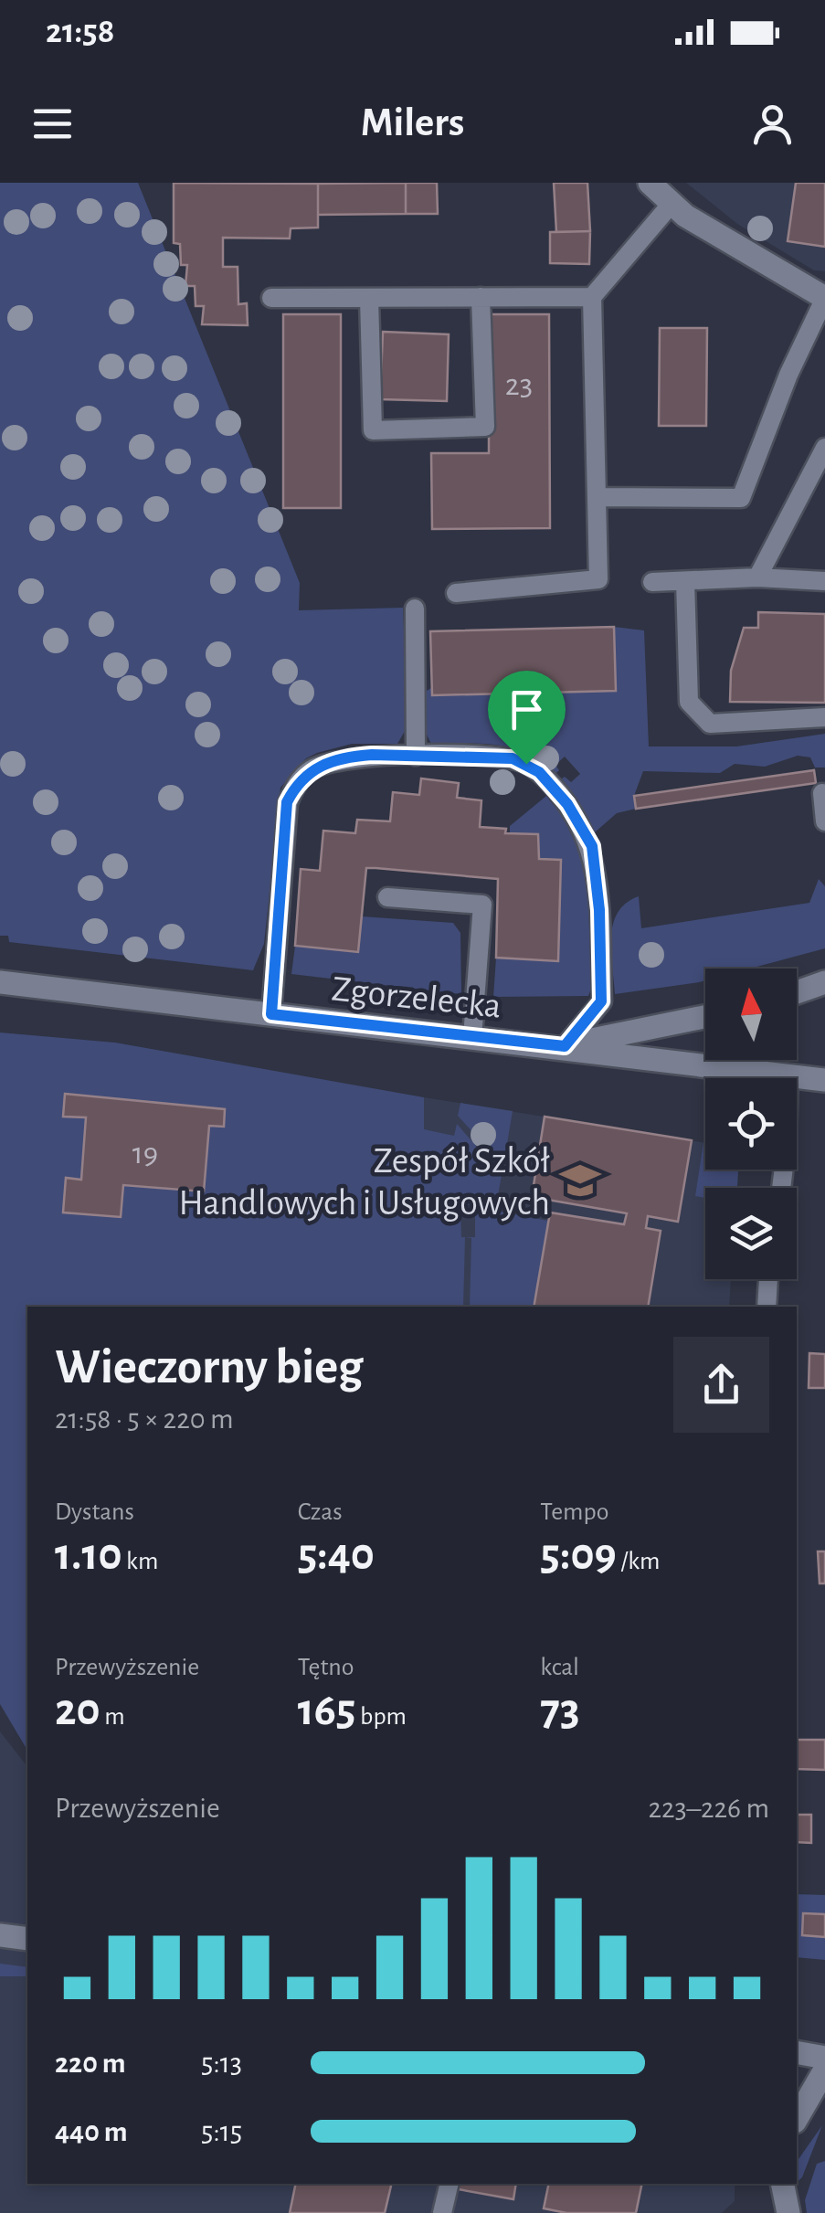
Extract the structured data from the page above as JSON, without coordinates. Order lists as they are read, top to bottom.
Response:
{
  "streets": {
    "street": ["Zgorzelecka"]
  },
  "places": {
    "school or university": ["Zespół Szkół Handlowych i Usługowych"]
  },
  "house_numbers": ["23", "19"],
  "north": "top",
  "page": {
    "status": "21:58",
    "header": "Milers",
    "heading": ["Wieczorny bieg", "21:58 · 5 × 220 m"],
    "stats": [
      ["Dystans", "1.10 km"],
      ["Czas", "5:40"],
      ["Tempo", "5:09 /km"],
      ["Przewyższenie", "20 m"],
      ["Tętno", "165 bpm"],
      ["kcal", "73"]
    ],
    "chart": ["Przewyższenie", "223–226 m"],
    "list": [
      {
        "name": "220 m",
        "note": "5:13"
      },
      {
        "name": "440 m",
        "note": "5:15"
      }
    ]
  }
}
